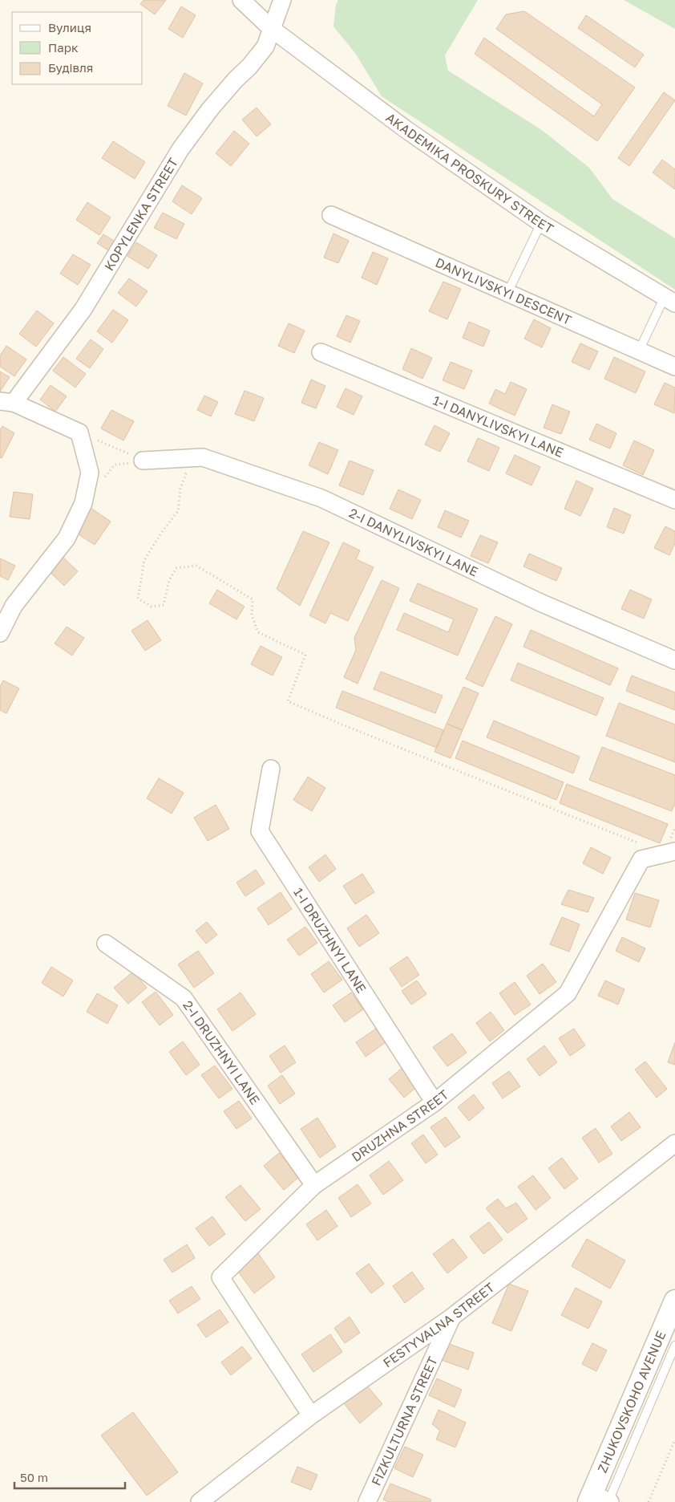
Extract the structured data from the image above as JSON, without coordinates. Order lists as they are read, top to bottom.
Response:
{
  "streets": {
    "street": [
      "AKADEMIKA PROSKURY STREET",
      "KOPYLENKA STREET",
      "DANYLIVSKYI DESCENT",
      "1-I DANYLIVSKYI LANE",
      "2-I DANYLIVSKYI LANE",
      "1-I DRUZHNYI LANE",
      "2-I DRUZHNYI LANE",
      "DRUZHNA STREET",
      "FESTYVALNA STREET",
      "ZHUKOVSKOHO AVENUE",
      "FIZKULTURNA STREET"
    ]
  },
  "crossings": [
    ["AKADEMIKA PROSKURY STREET", "KOPYLENKA STREET"],
    ["1-I DRUZHNYI LANE", "DRUZHNA STREET"],
    ["2-I DRUZHNYI LANE", "DRUZHNA STREET"],
    ["DRUZHNA STREET", "FESTYVALNA STREET"],
    ["FESTYVALNA STREET", "FIZKULTURNA STREET"]
  ],
  "legend": ["Вулиця", "Парк", "Будівля"],
  "scale_bar": "50 m"
}
